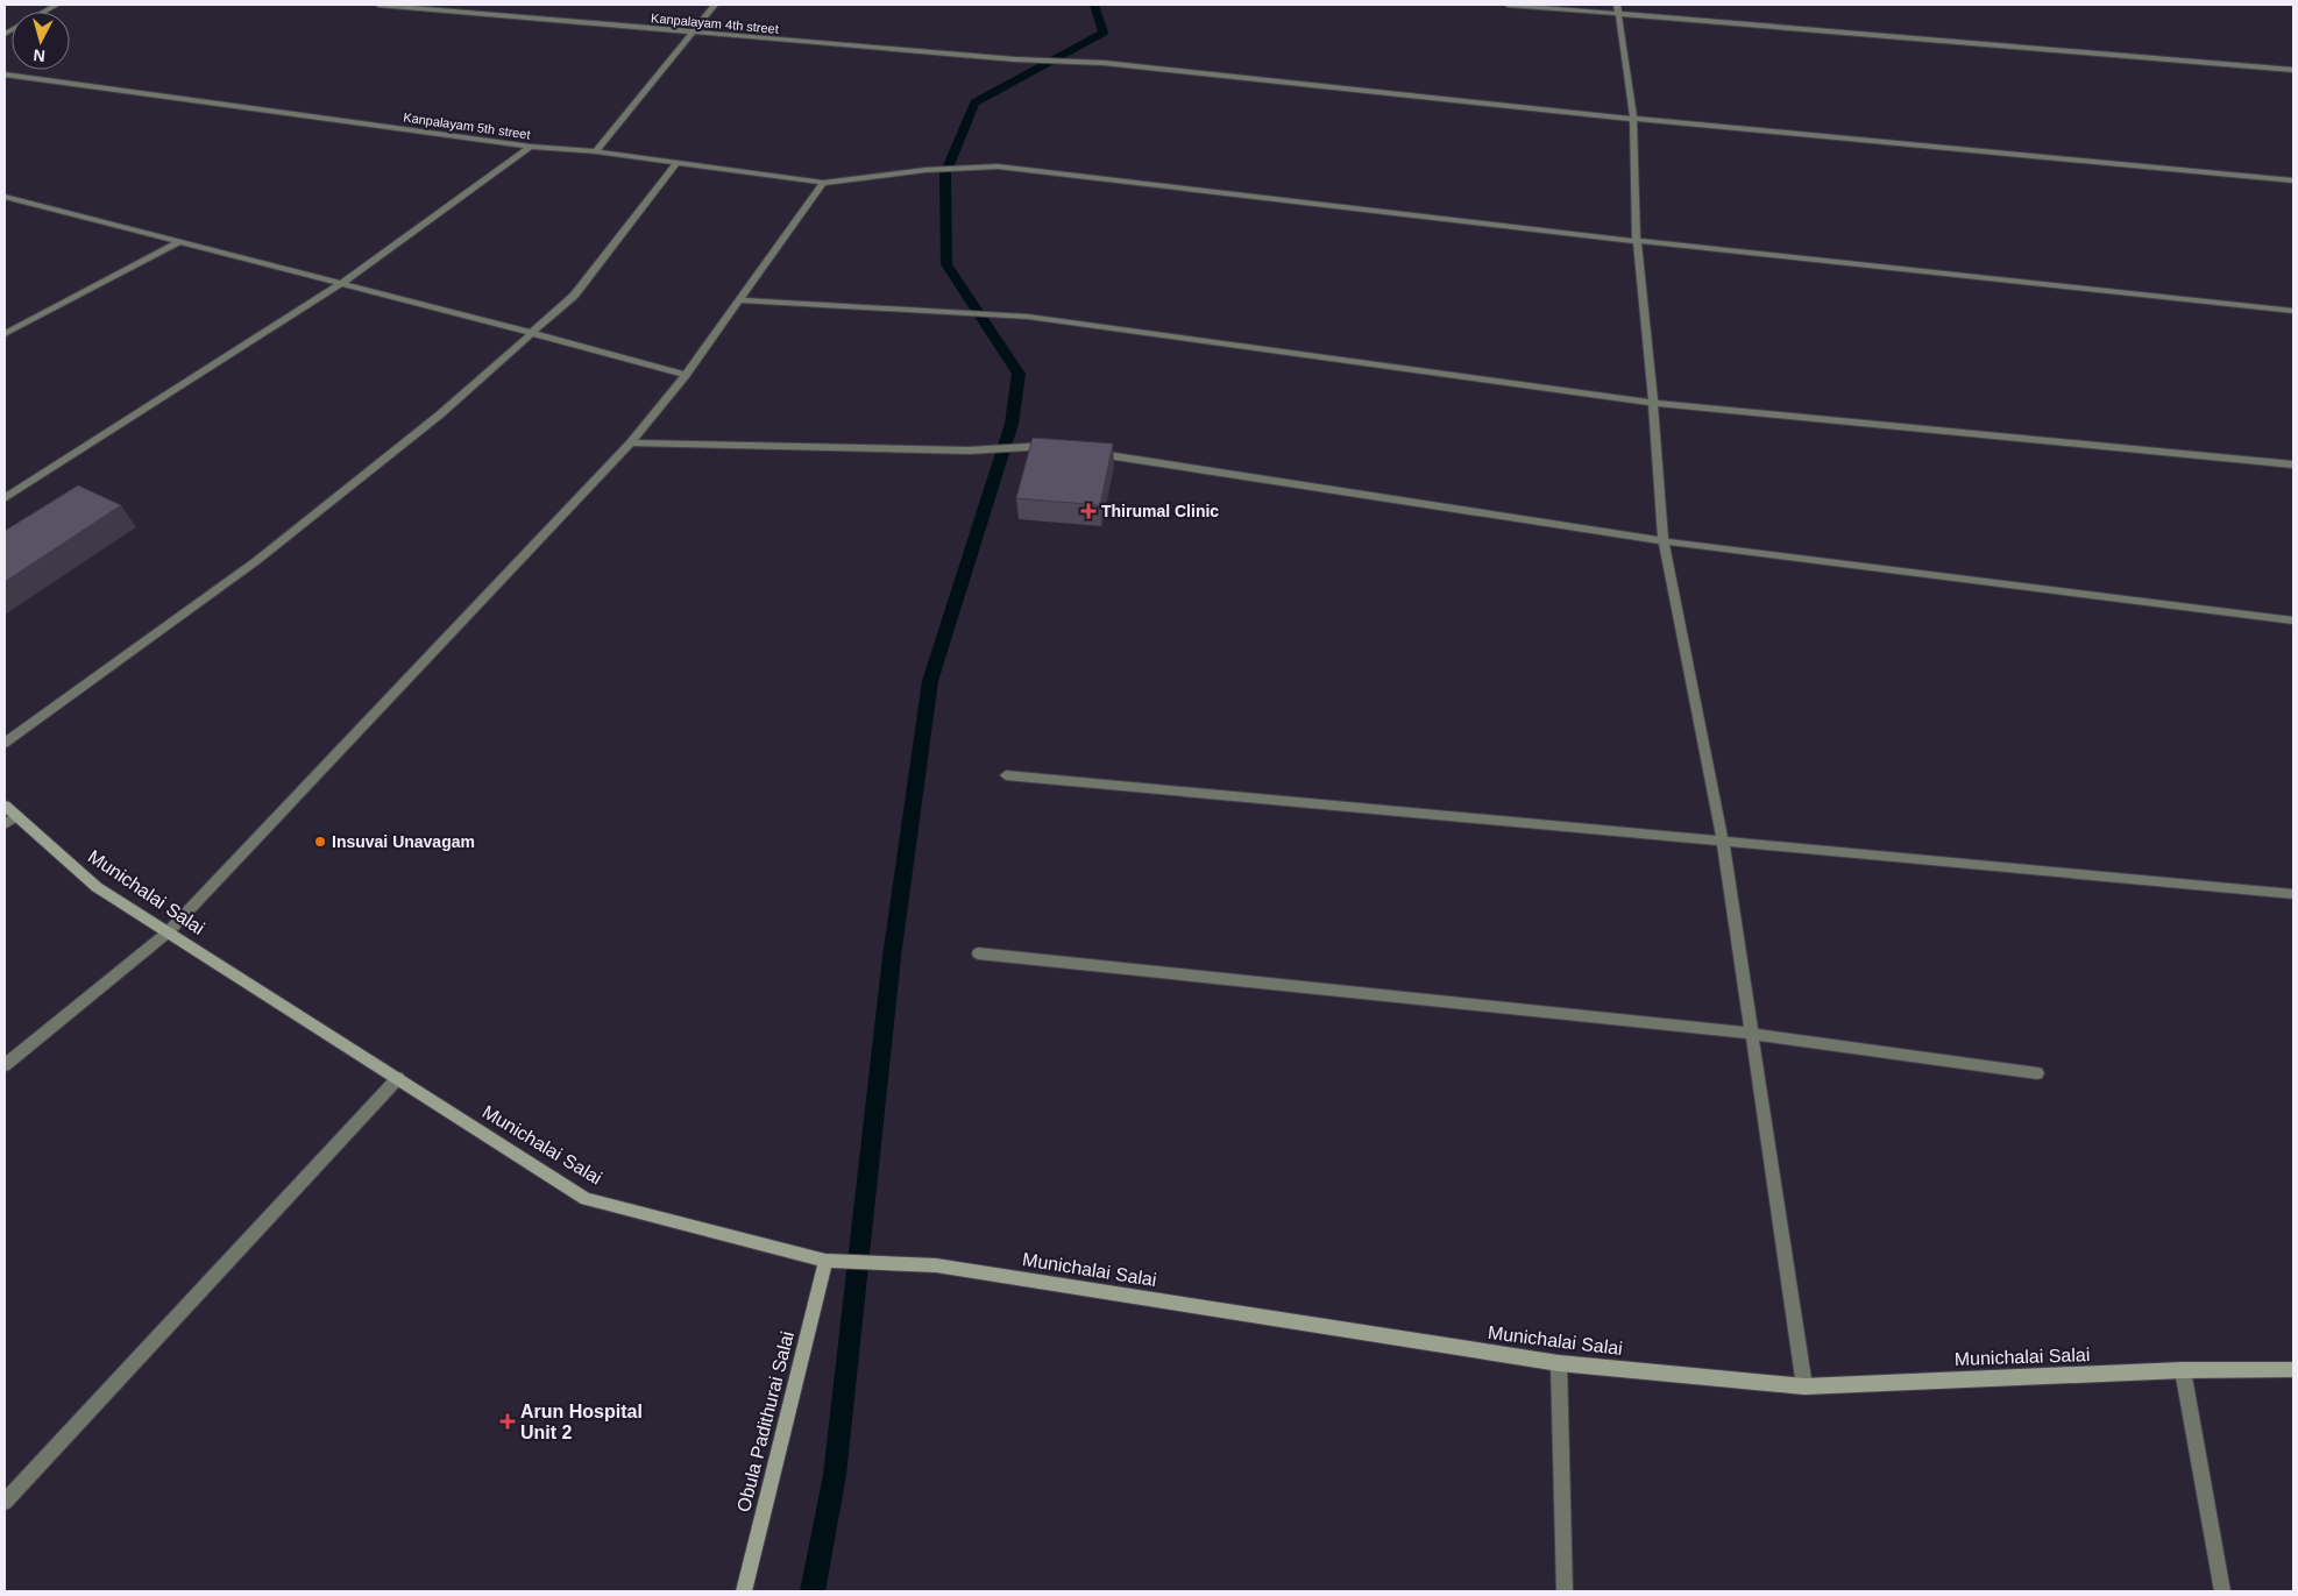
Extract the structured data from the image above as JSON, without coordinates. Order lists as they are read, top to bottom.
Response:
{
  "streets": {
    "main road": ["Munichalai Salai", "Obula Padithurai Salai"],
    "street": ["Kanpalayam 4th street", "Kanpalayam 5th street"]
  },
  "crossings": [
    ["Munichalai Salai", "Obula Padithurai Salai"]
  ],
  "places": {
    "health": ["Thirumal Clinic", "Arun Hospital Unit 2"],
    "other": ["Insuvai Unavagam"]
  },
  "north": "bottom"
}
